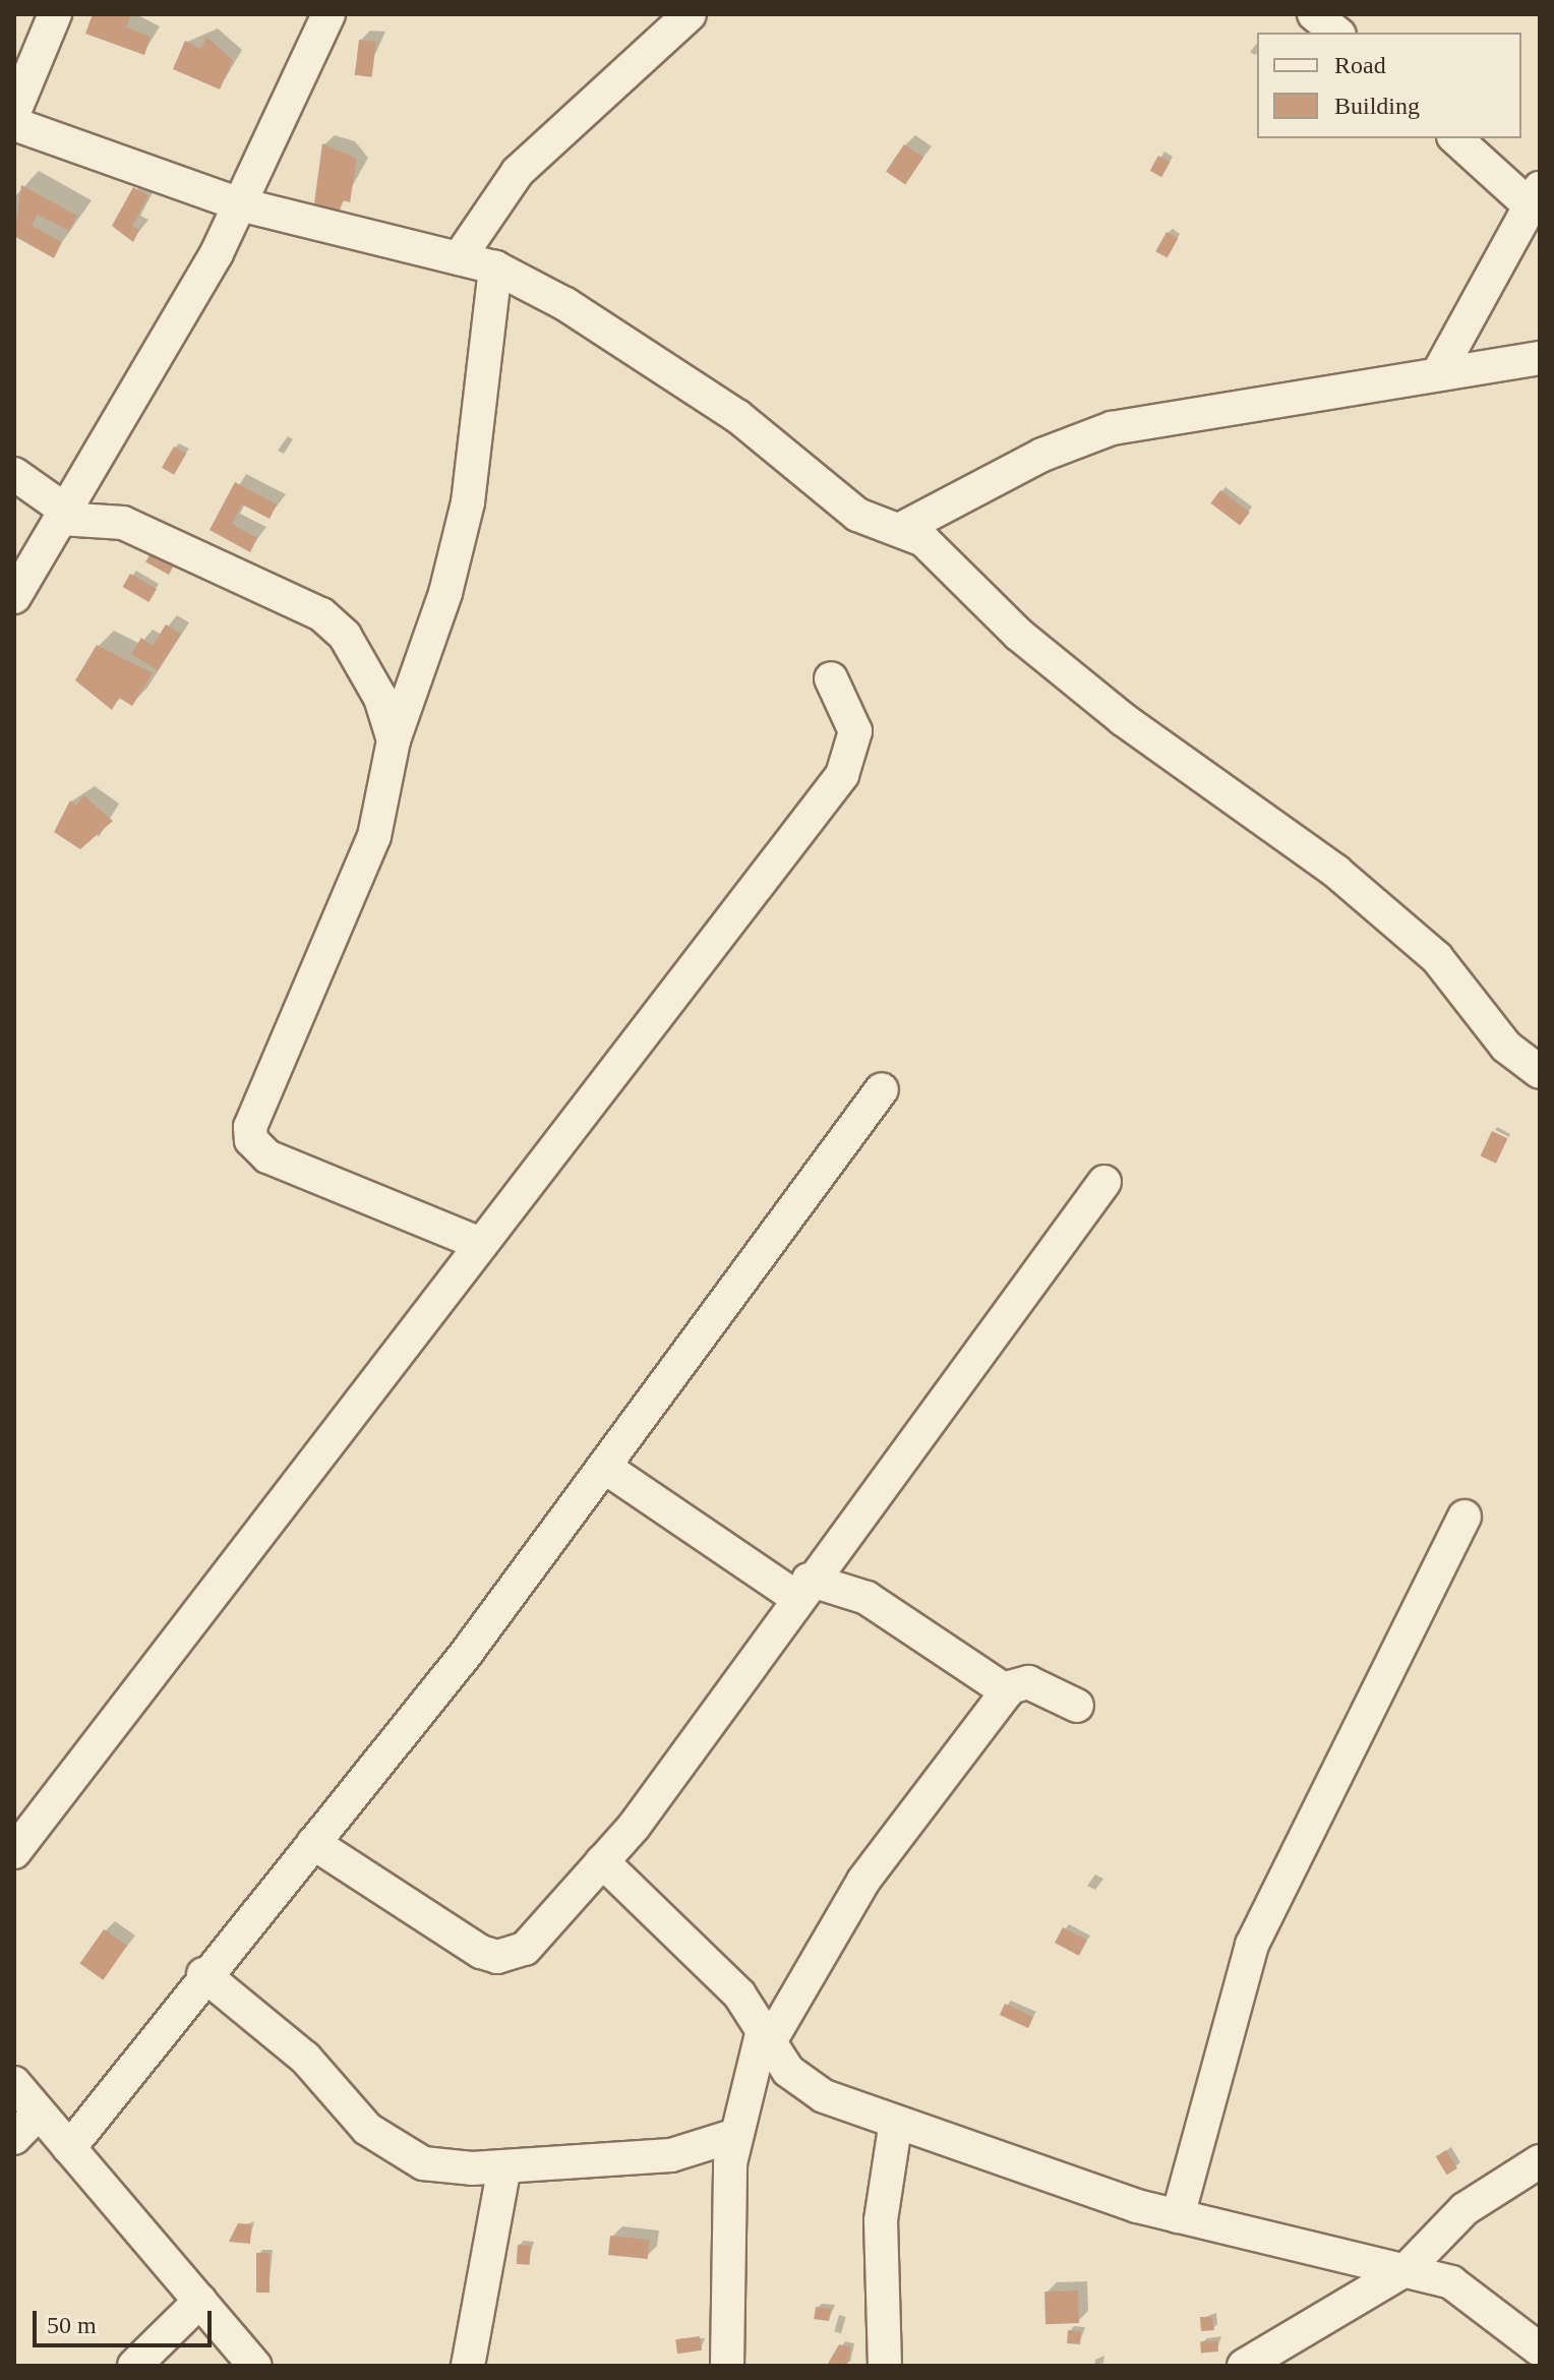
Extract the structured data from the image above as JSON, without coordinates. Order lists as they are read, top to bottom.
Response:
{
  "legend": ["Road", "Building"],
  "scale_bar": "50 m"
}
